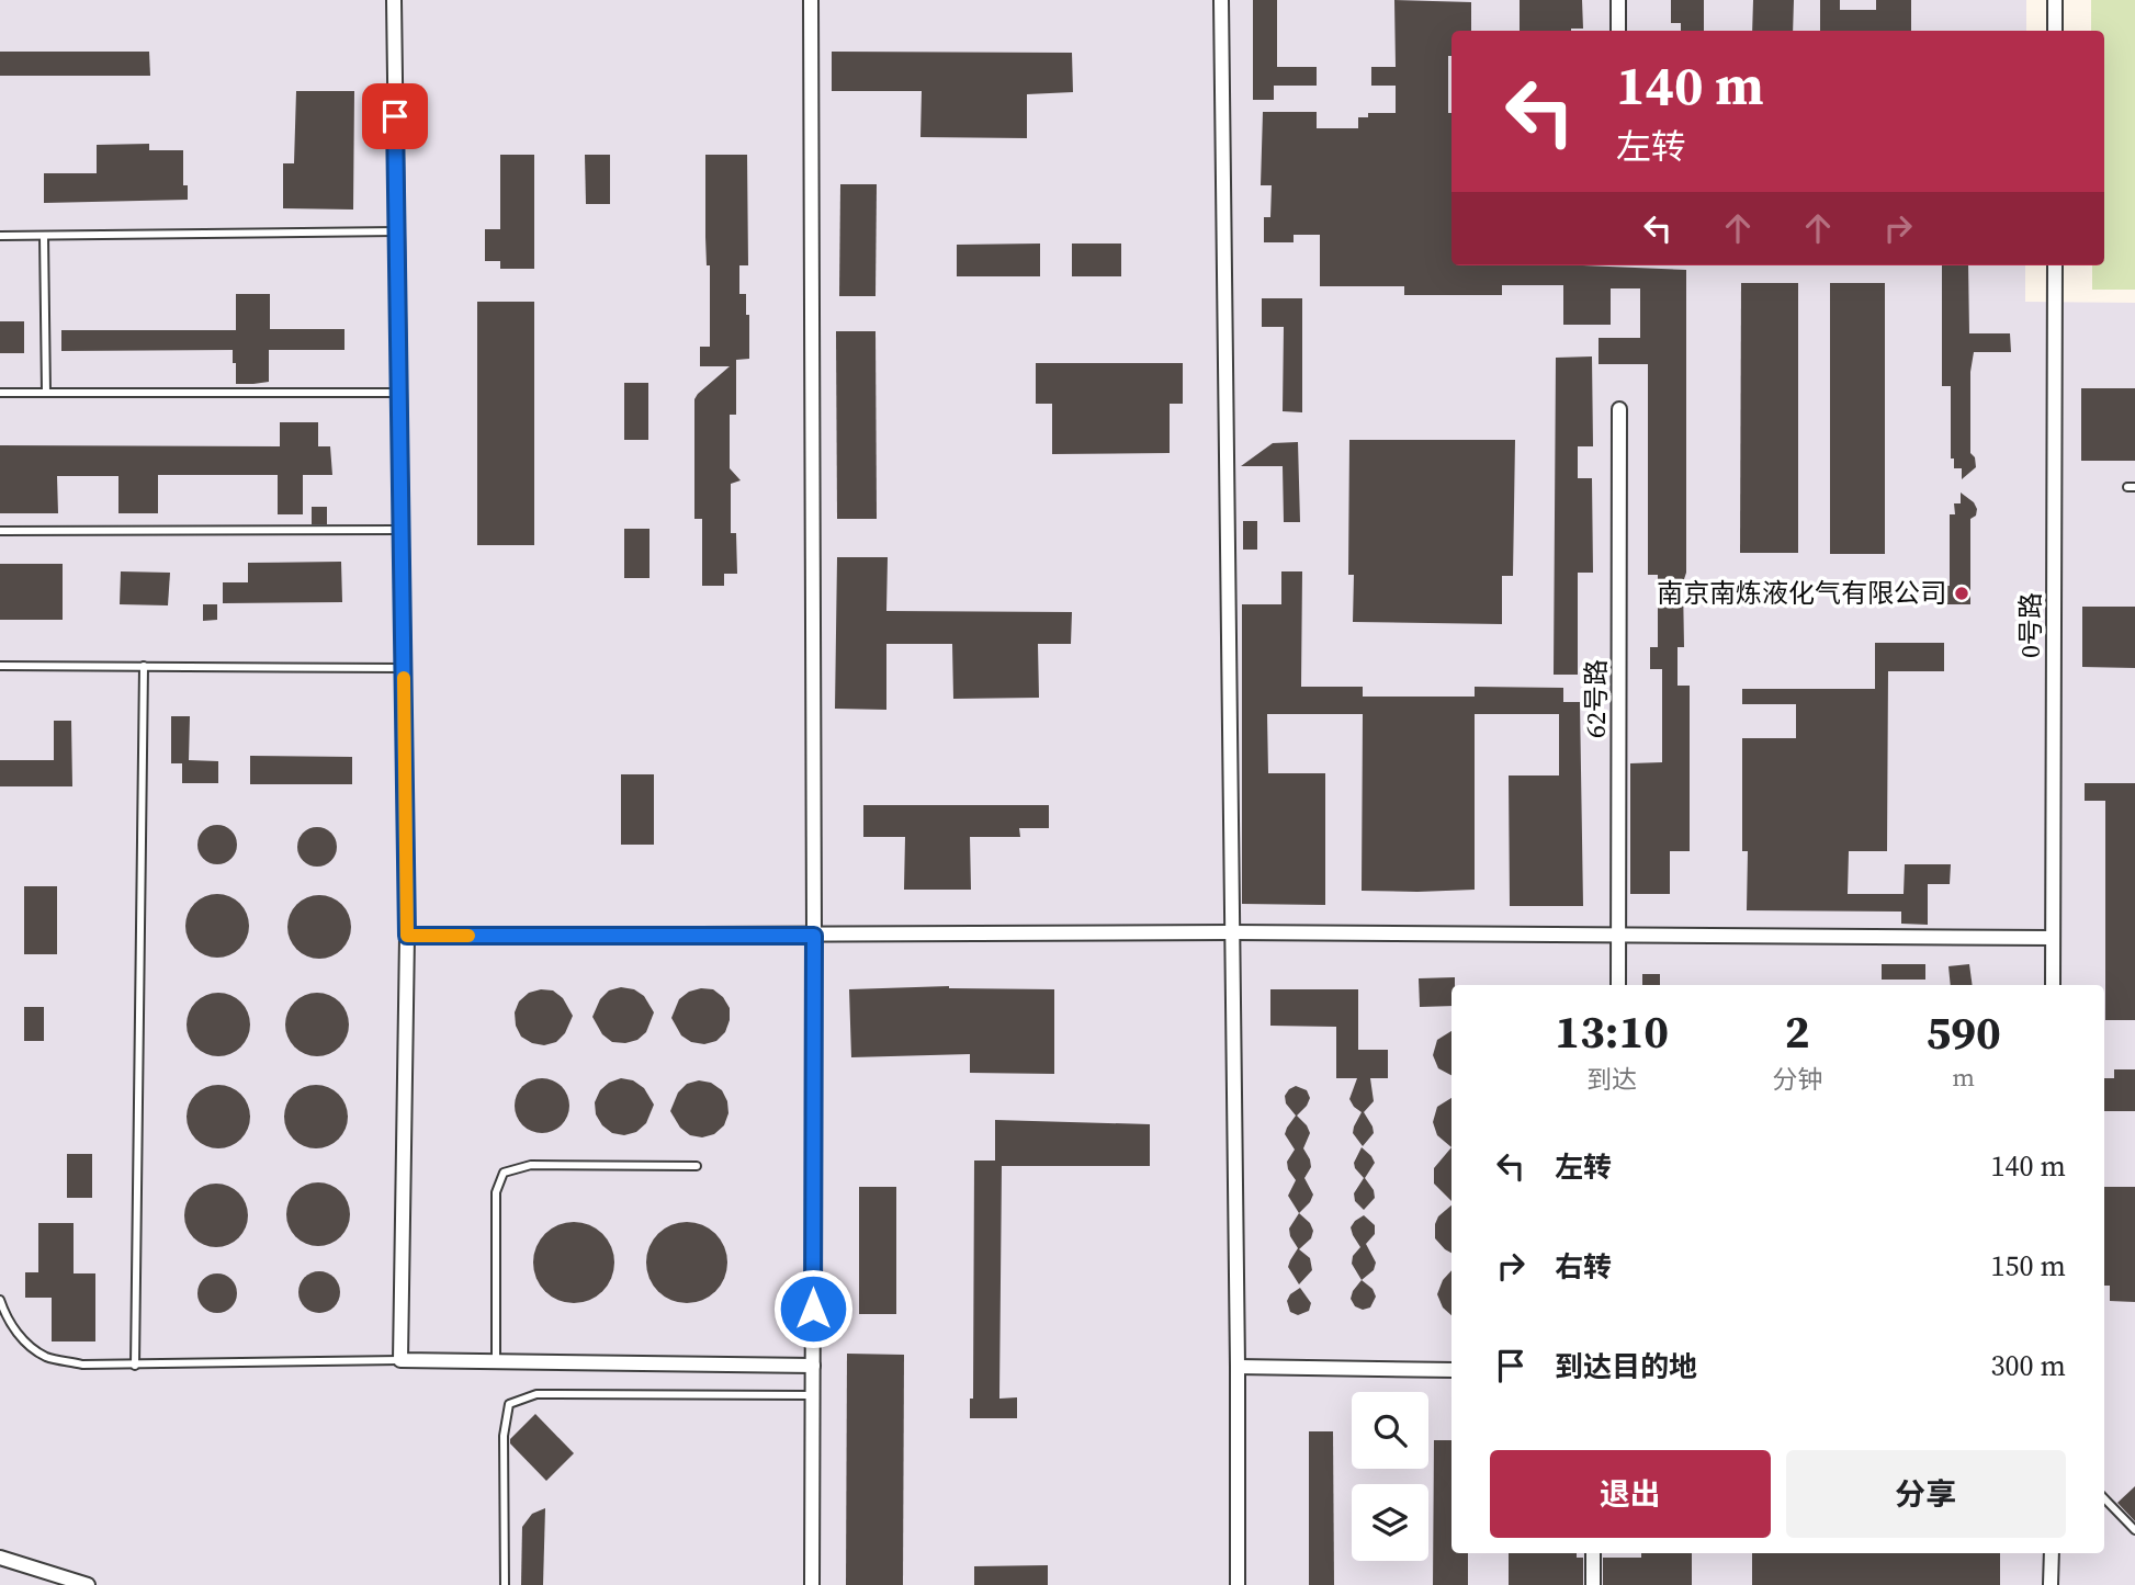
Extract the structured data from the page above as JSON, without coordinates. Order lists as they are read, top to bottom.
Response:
{
  "streets": {
    "street": ["0号路", "62号路"]
  },
  "places": ["南京南炼液化气有限公司"],
  "page": {
    "turn": ["140 m", "左转"],
    "eta": [
      "13:10",
      "到达",
      "2",
      "分钟",
      "590",
      "m"
    ],
    "list": [
      {
        "name": "左转",
        "value": "140 m"
      },
      {
        "name": "右转",
        "value": "150 m"
      },
      {
        "name": "到达目的地",
        "value": "300 m"
      }
    ],
    "buttons": ["退出", "分享"]
  }
}
